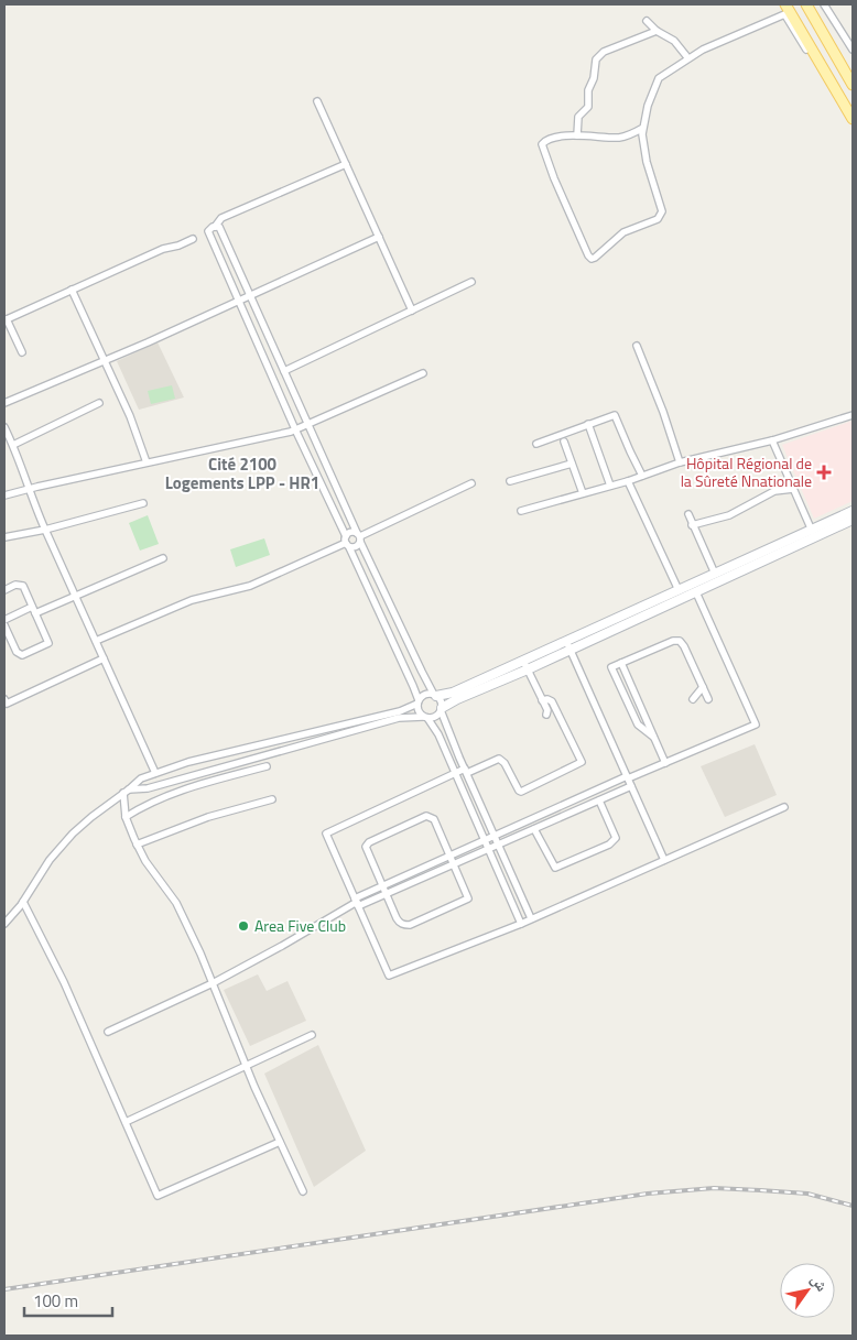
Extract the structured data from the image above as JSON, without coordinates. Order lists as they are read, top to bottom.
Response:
{
  "districts": ["Cité 2100 Logements LPP - HR1"],
  "places": {
    "health": ["Hôpital Régional de la Sûreté Nnationale"],
    "other": ["Area Five Club"]
  },
  "scale_bar": "100 m",
  "north": "top right"
}
